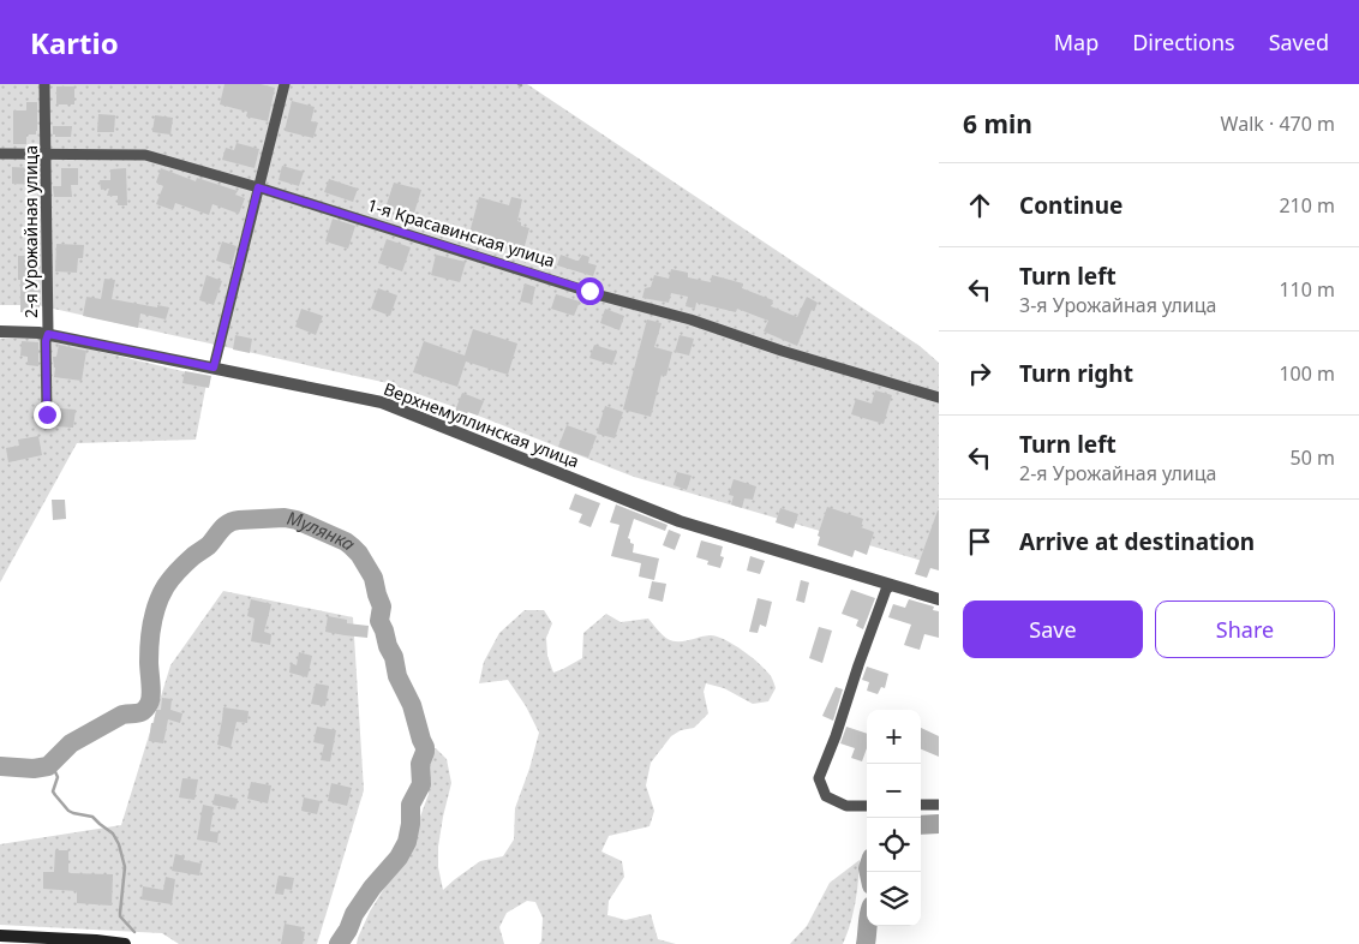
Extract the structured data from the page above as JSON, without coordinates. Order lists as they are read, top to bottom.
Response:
{
  "streets": {
    "street": ["2-я Урожайная улица", "1-я Красавинская улица", "Верхнемуллинская улица"]
  },
  "crossings": [
    ["2-я Урожайная улица", "1-я Красавинская улица"],
    ["2-я Урожайная улица", "Верхнемуллинская улица"]
  ],
  "water": ["Мулянка"],
  "page": {
    "header": "Kartio",
    "nav": ["Map", "Directions", "Saved"],
    "heading": ["6 min", "Walk · 470 m"],
    "list": [
      ["Continue", "210 m"],
      ["Turn left", "3-я Урожайная улица", "110 m"],
      ["Turn right", "100 m"],
      ["Turn left", "2-я Урожайная улица", "50 m"],
      "Arrive at destination"
    ],
    "buttons": ["Save", "Share"],
    "map_buttons": ["+", "−"]
  }
}
